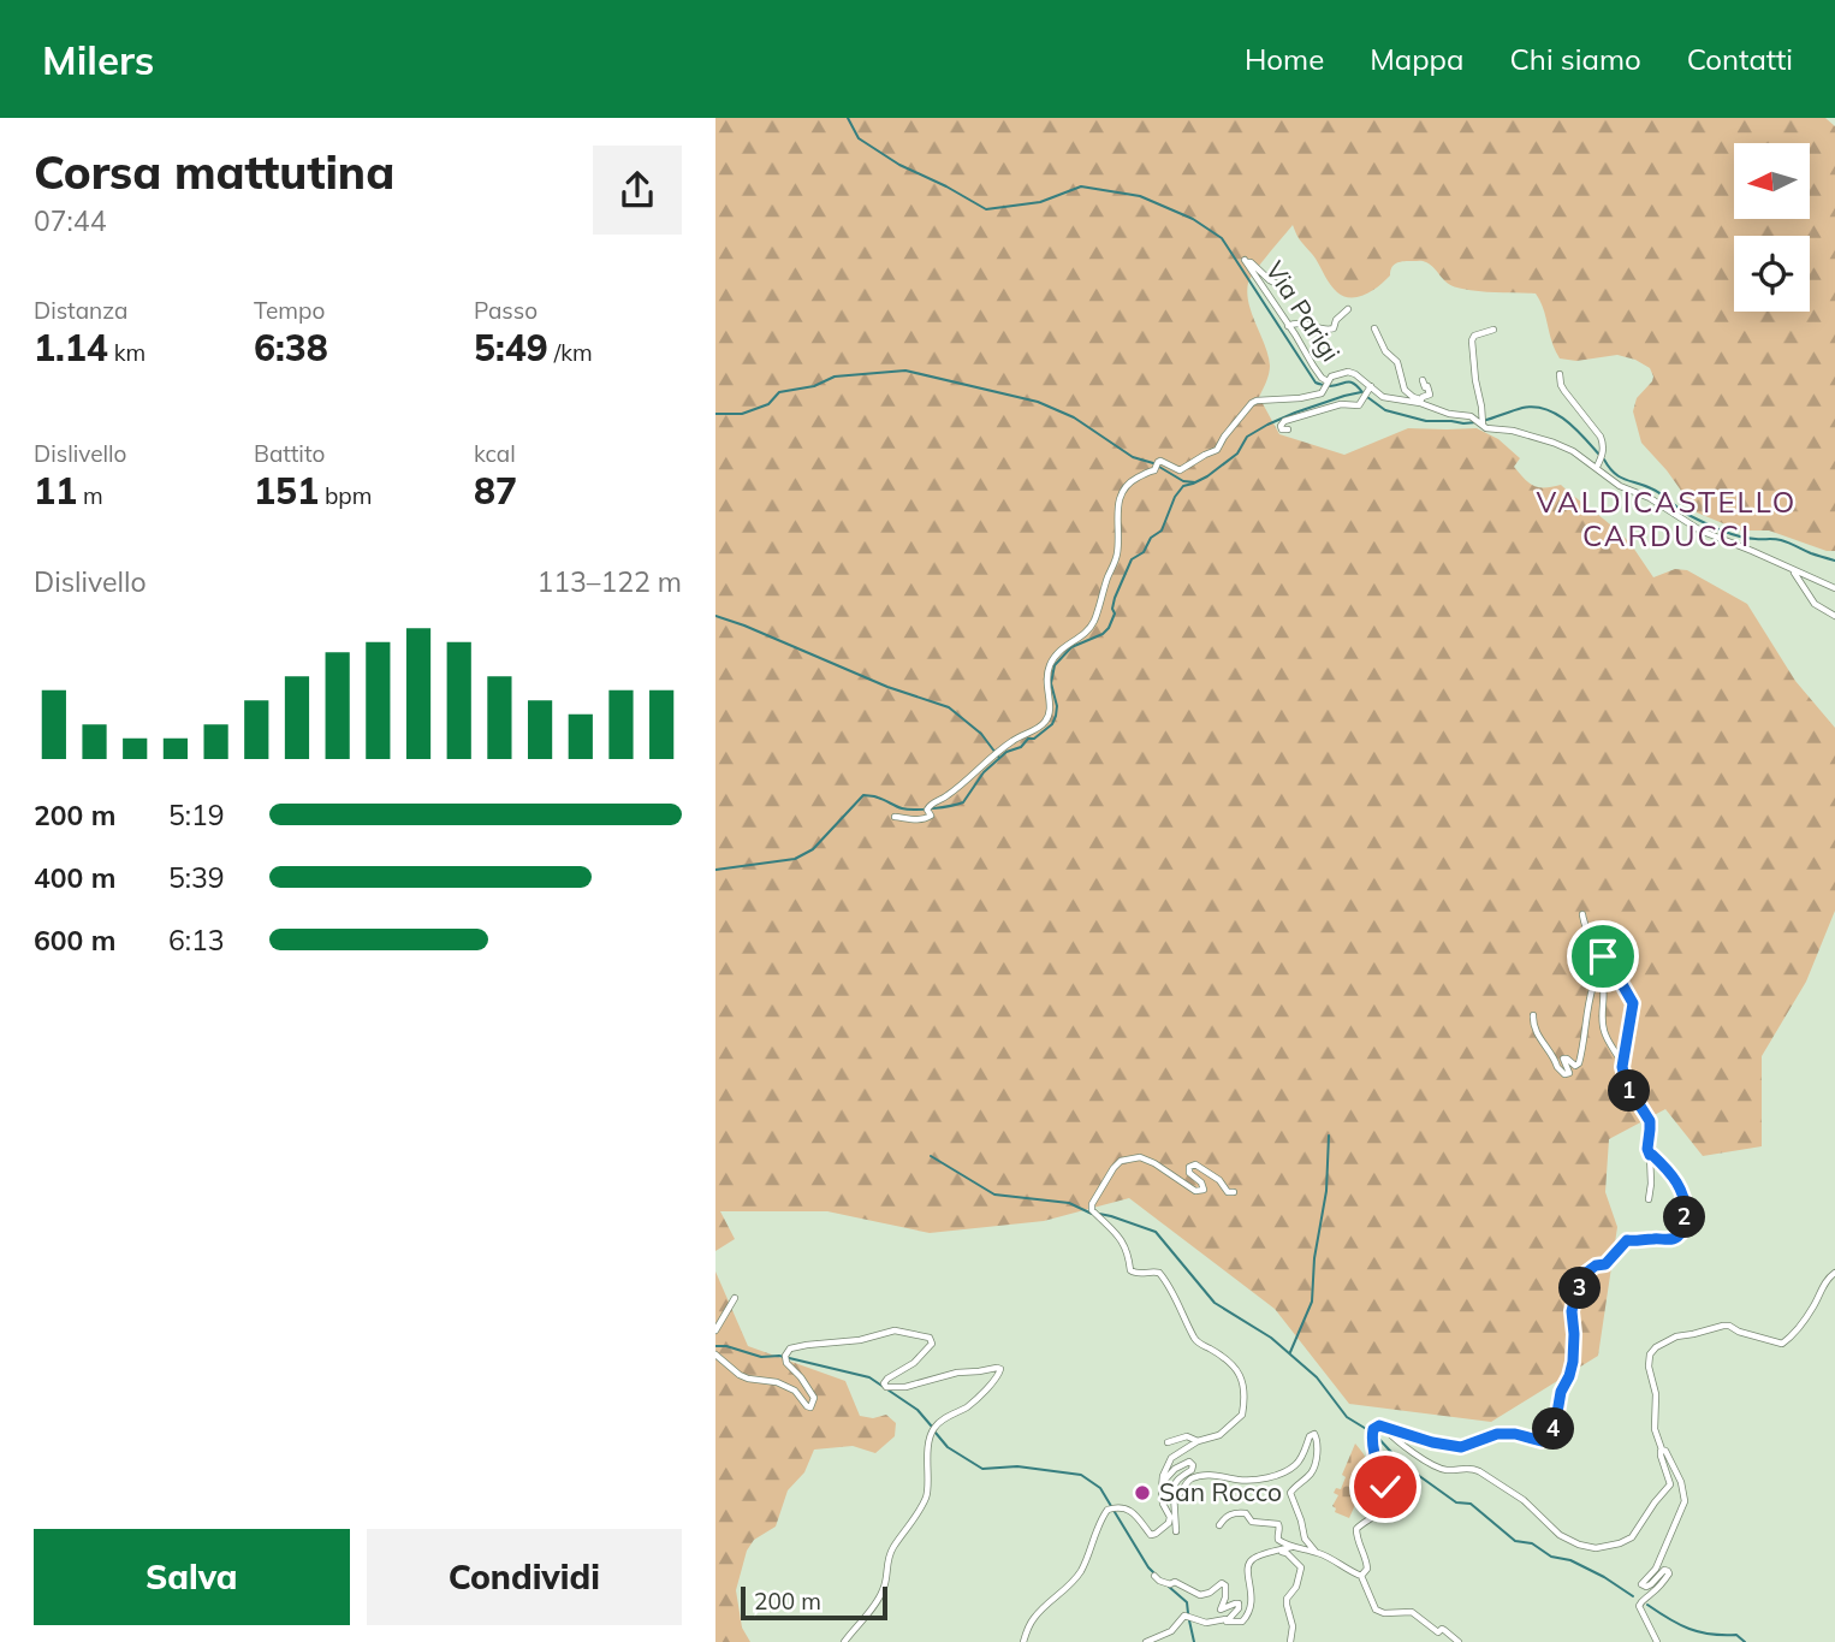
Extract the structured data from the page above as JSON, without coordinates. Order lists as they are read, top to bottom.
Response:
{
  "streets": {
    "street": ["Via Parigi"]
  },
  "districts": ["VALDICASTELLO CARDUCCI"],
  "places": ["San Rocco"],
  "scale_bar": "200 m",
  "north": "left",
  "page": {
    "header": "Milers",
    "nav": [
      "Home",
      "Mappa",
      "Chi siamo",
      "Contatti"
    ],
    "heading": ["Corsa mattutina", "07:44"],
    "stats": [
      ["Distanza", "1.14 km"],
      ["Tempo", "6:38"],
      ["Passo", "5:49 /km"],
      ["Dislivello", "11 m"],
      ["Battito", "151 bpm"],
      ["kcal", "87"]
    ],
    "chart": ["Dislivello", "113–122 m"],
    "list": [
      {
        "name": "200 m",
        "note": "5:19"
      },
      {
        "name": "400 m",
        "note": "5:39"
      },
      {
        "name": "600 m",
        "note": "6:13"
      }
    ],
    "pins": [
      "1",
      "2",
      "3",
      "4"
    ],
    "buttons": ["Salva", "Condividi"],
    "scale": "200 m"
  }
}
